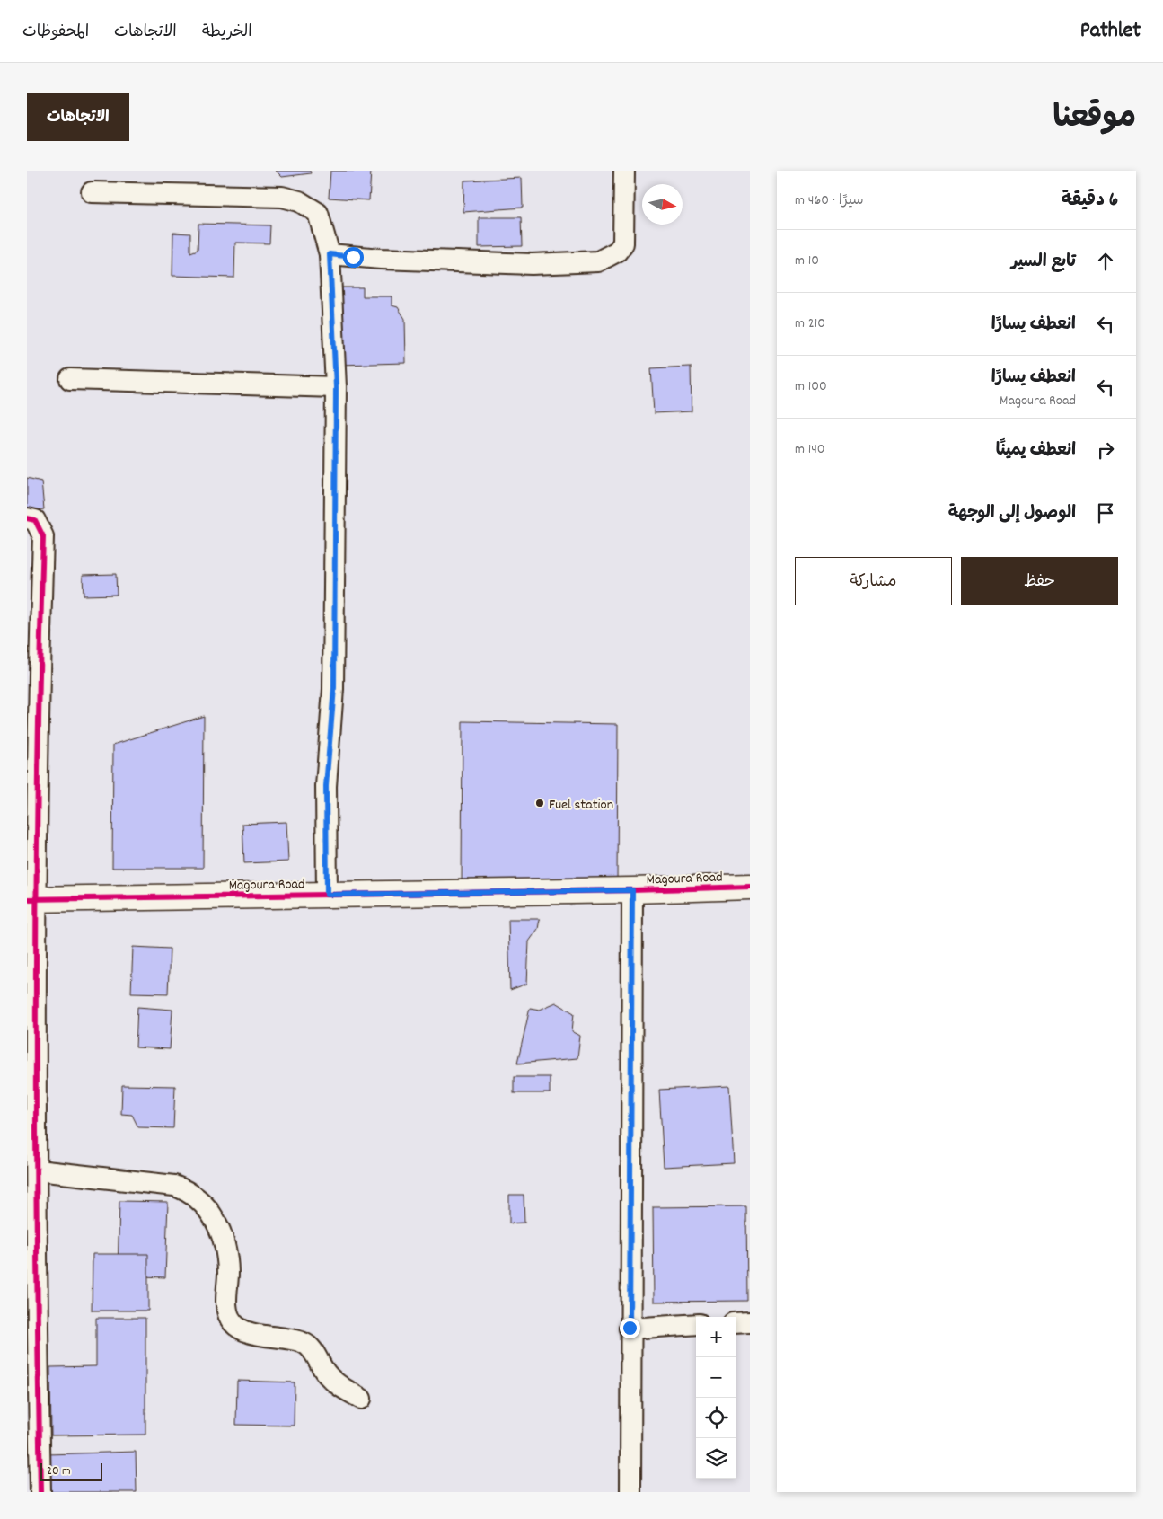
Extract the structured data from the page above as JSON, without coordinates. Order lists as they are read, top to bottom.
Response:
{
  "streets": {
    "street": ["Magoura Road"]
  },
  "places": ["Fuel station"],
  "scale_bar": "20 m",
  "north": "right",
  "page": {
    "header": "Pathlet",
    "nav": ["الخريطة", "الاتجاهات", "المحفوظات"],
    "title": "موقعنا",
    "buttons": [
      "الاتجاهات",
      ["حفظ", "مشاركة"]
    ],
    "heading": ["6 دقيقة", "سيرًا · 460 m"],
    "list": [
      ["تابع السير", "10 m"],
      ["انعطف يسارًا", "210 m"],
      ["انعطف يسارًا", "Magoura Road", "100 m"],
      ["انعطف يمينًا", "140 m"],
      "الوصول إلى الوجهة"
    ],
    "map_buttons": ["+", "−"],
    "scale": "20 m"
  }
}
